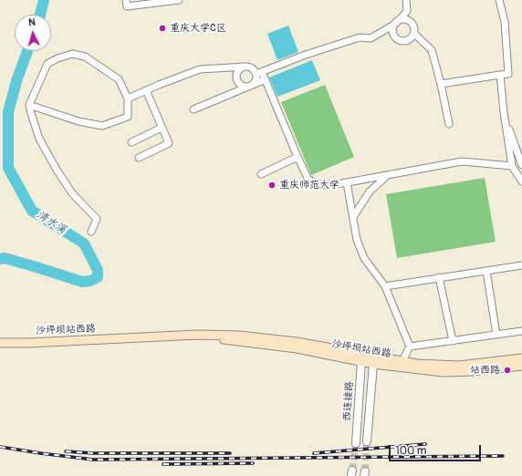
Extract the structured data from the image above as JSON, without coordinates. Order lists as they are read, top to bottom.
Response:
{
  "streets": {
    "main road": ["沙坪坝站西路"],
    "street": ["西连接路"]
  },
  "crossings": [
    ["沙坪坝站西路", "西连接路"]
  ],
  "water": ["清水溪"],
  "places": ["重庆大学C区", "重庆师范大学", "站西路"],
  "scale_bar": "100 m",
  "north": "top"
}
